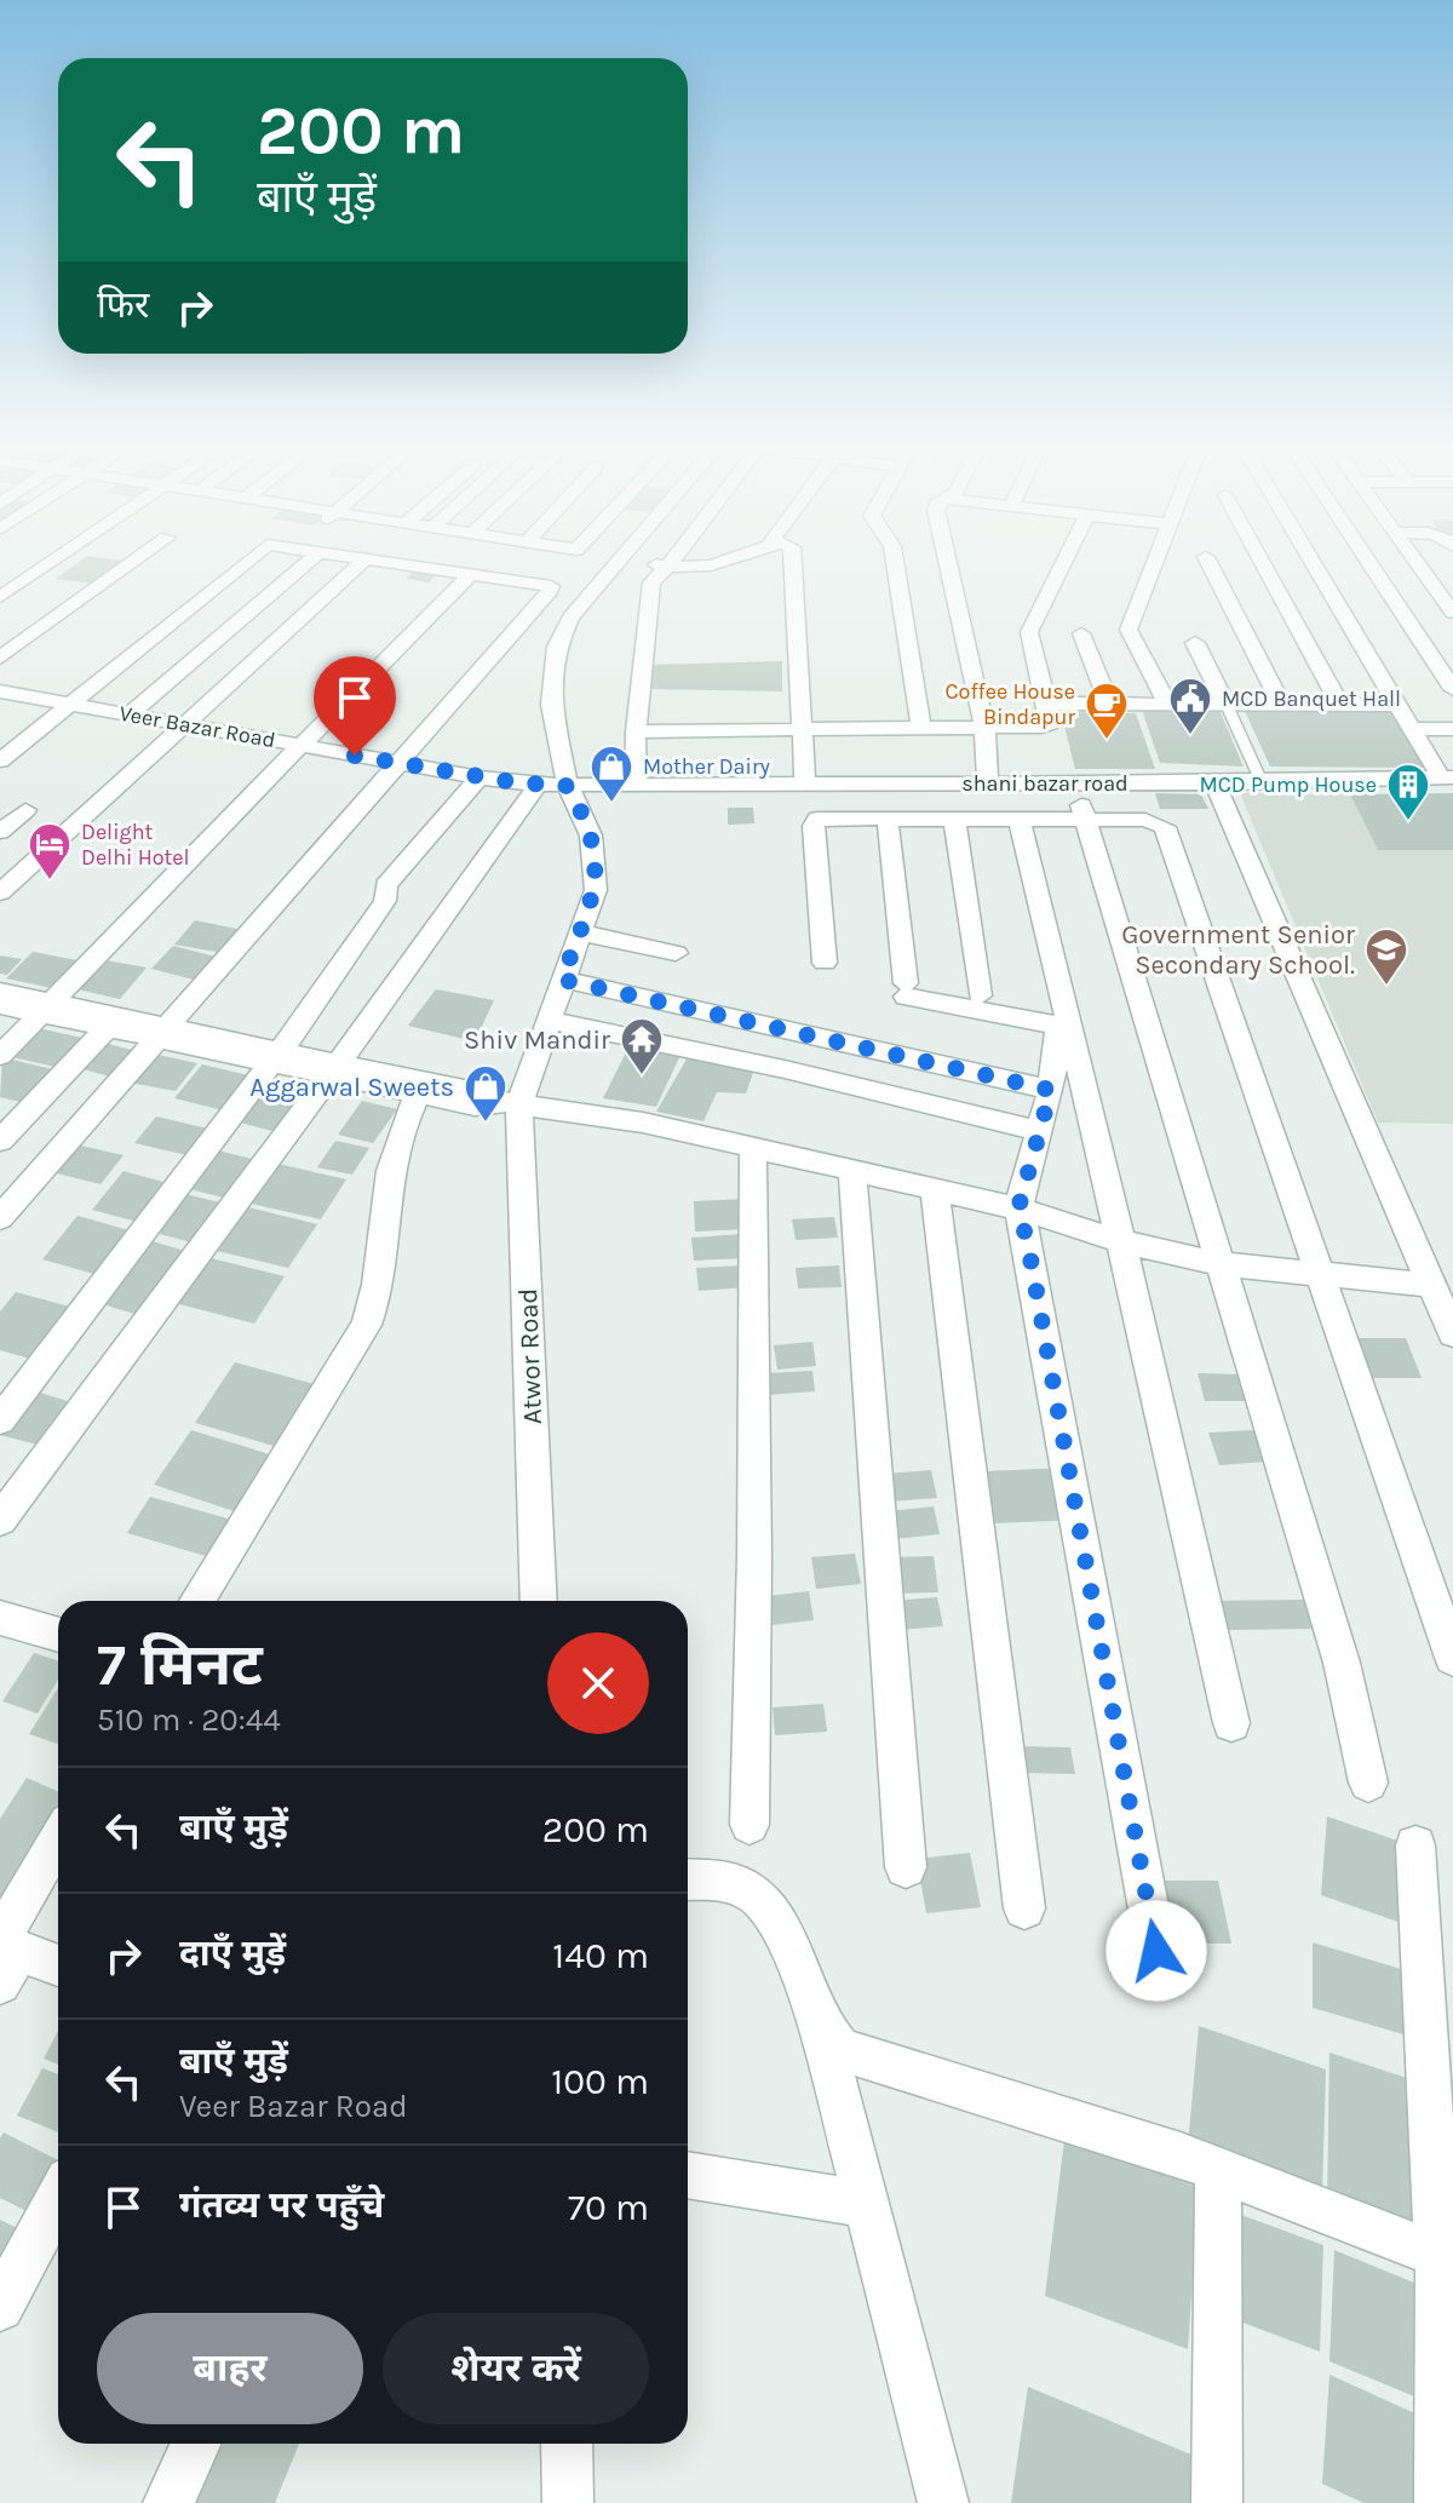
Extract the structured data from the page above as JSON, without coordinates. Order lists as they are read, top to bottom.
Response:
{
  "streets": {
    "street": ["Veer Bazar Road", "shani bazar road", "Atwor Road"]
  },
  "crossings": [
    ["Veer Bazar Road", "shani bazar road"]
  ],
  "places": {
    "public building": ["MCD Banquet Hall"],
    "cafe": ["Coffee House Bindapur"],
    "shop": ["Mother Dairy", "Aggarwal Sweets"],
    "building": ["MCD Pump House"],
    "hotel": ["Delight Delhi Hotel"],
    "school or university": ["Government Senior Secondary School."],
    "temple": ["Shiv Mandir"]
  },
  "page": {
    "turn": ["200 m", "बाएँ मुड़ें"],
    "then": "फिर",
    "heading": ["7 मिनट", "510 m · 20:44"],
    "list": [
      {
        "name": "बाएँ मुड़ें",
        "value": "200 m"
      },
      {
        "name": "दाएँ मुड़ें",
        "value": "140 m"
      },
      {
        "name": "बाएँ मुड़ें",
        "note": "Veer Bazar Road",
        "value": "100 m"
      },
      {
        "name": "गंतव्य पर पहुँचे",
        "value": "70 m"
      }
    ],
    "buttons": ["बाहर", "शेयर करें"]
  }
}
